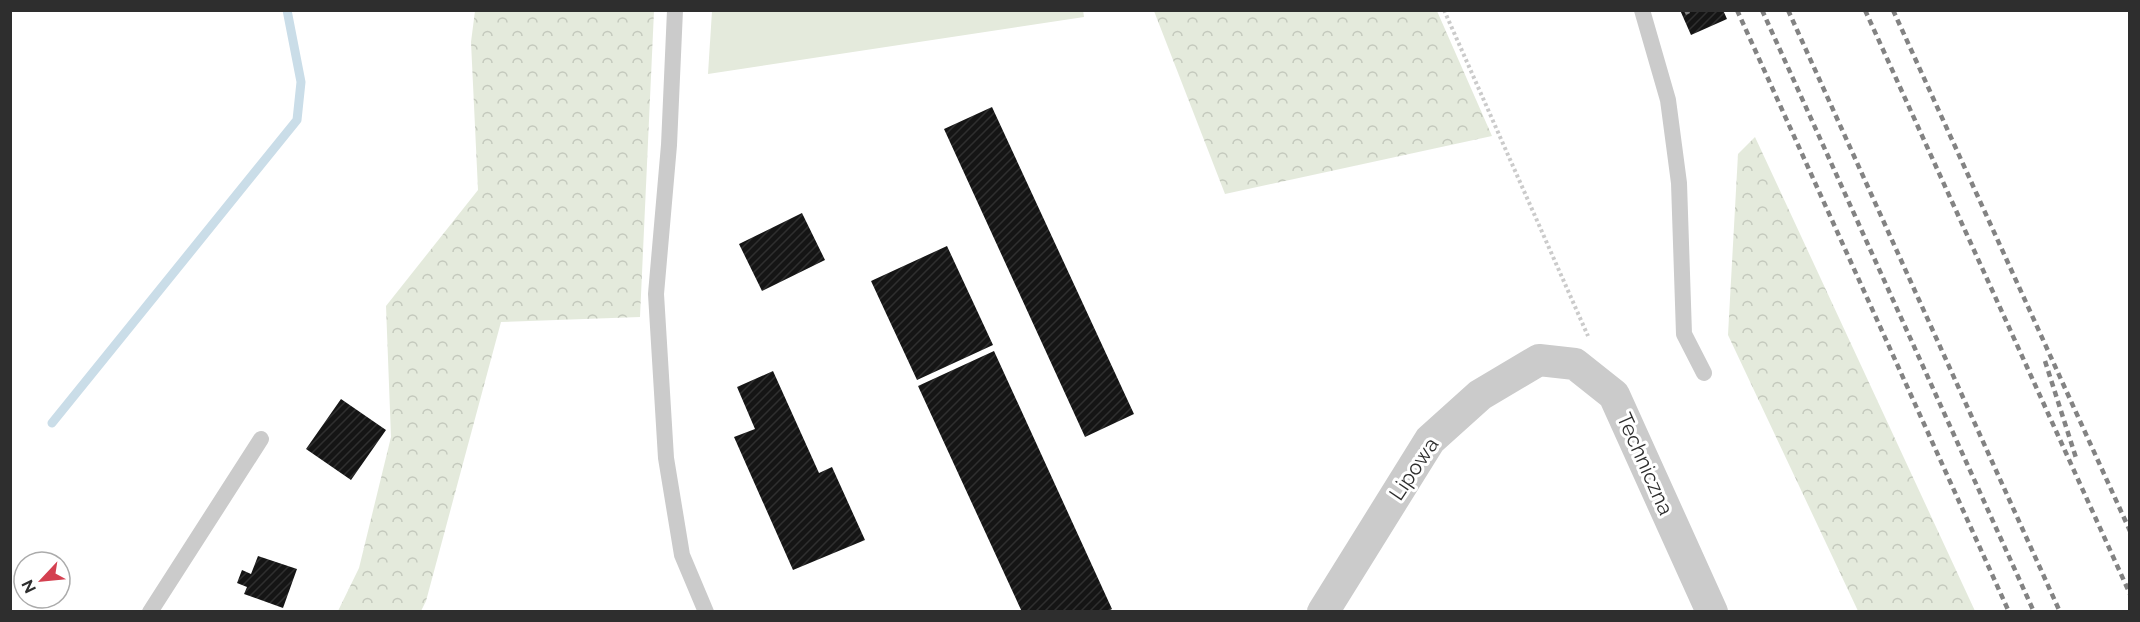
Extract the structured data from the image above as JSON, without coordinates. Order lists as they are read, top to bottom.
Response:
{
  "streets": {
    "street": ["Techniczna", "Lipowa"]
  },
  "crossings": [
    ["Techniczna", "Lipowa"]
  ],
  "north": "bottom left"
}
